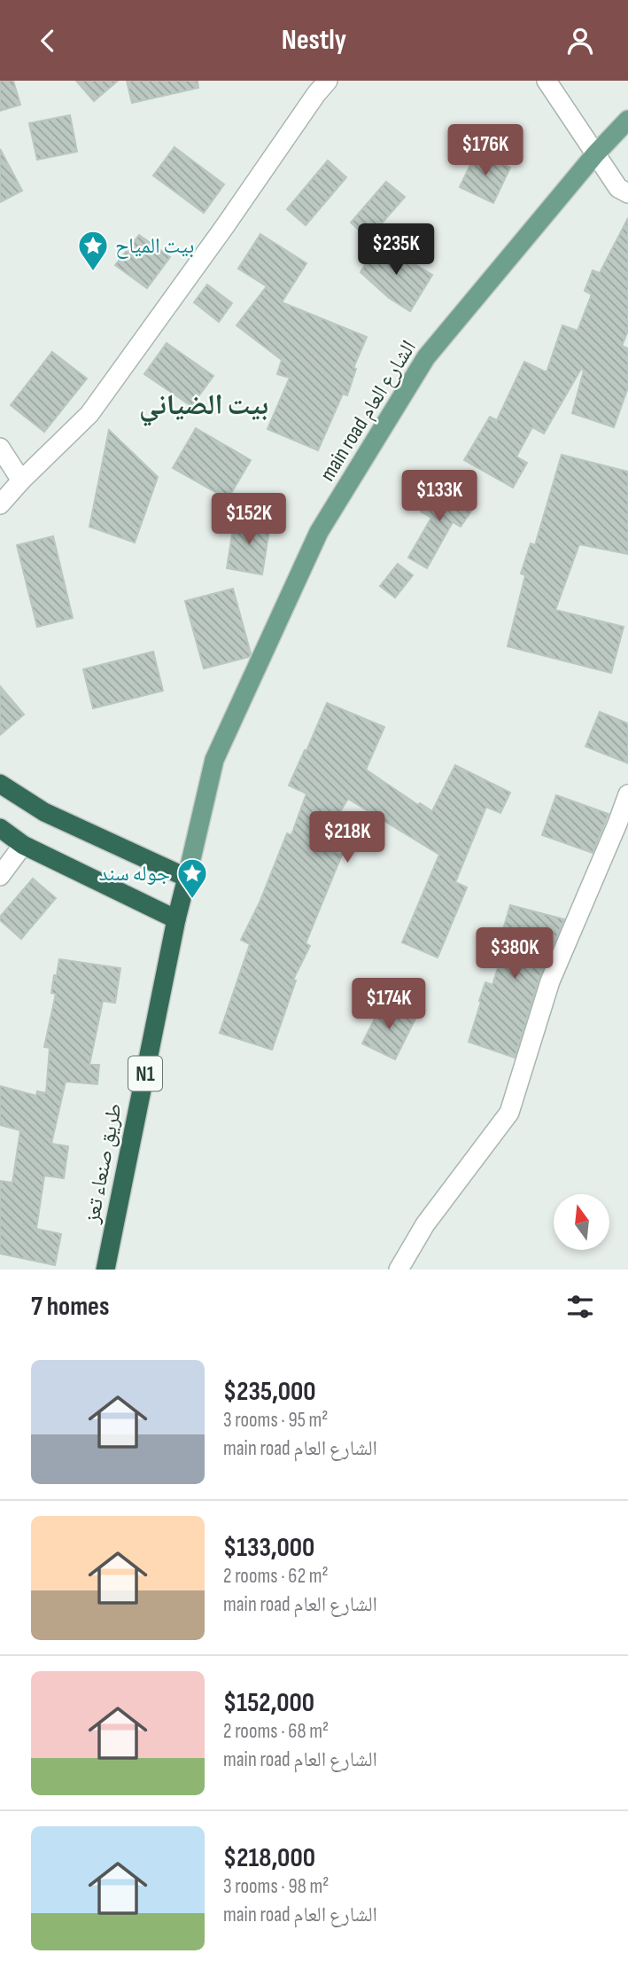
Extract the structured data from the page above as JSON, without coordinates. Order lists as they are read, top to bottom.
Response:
{
  "streets": {
    "highway": ["N1", "طريق صنعاء تعز"],
    "main road": ["main road الشارع العام"]
  },
  "crossings": [
    ["main road الشارع العام", "طريق صنعاء تعز"]
  ],
  "districts": ["بيت الضياني"],
  "places": {
    "place": ["بيت المياح", "جوله سند"]
  },
  "north": "top",
  "page": {
    "header": "Nestly",
    "price": [
      "$176K",
      "$235K",
      "$133K",
      "$152K",
      "$218K",
      "$380K",
      "$174K"
    ],
    "heading": "7 homes",
    "list": [
      {
        "name": "$235,000",
        "note": "3 rooms · 95 m² · main road الشارع العام"
      },
      {
        "name": "$133,000",
        "note": "2 rooms · 62 m² · main road الشارع العام"
      },
      {
        "name": "$152,000",
        "note": "2 rooms · 68 m² · main road الشارع العام"
      },
      {
        "name": "$218,000",
        "note": "3 rooms · 98 m² · main road الشارع العام"
      }
    ]
  }
}
